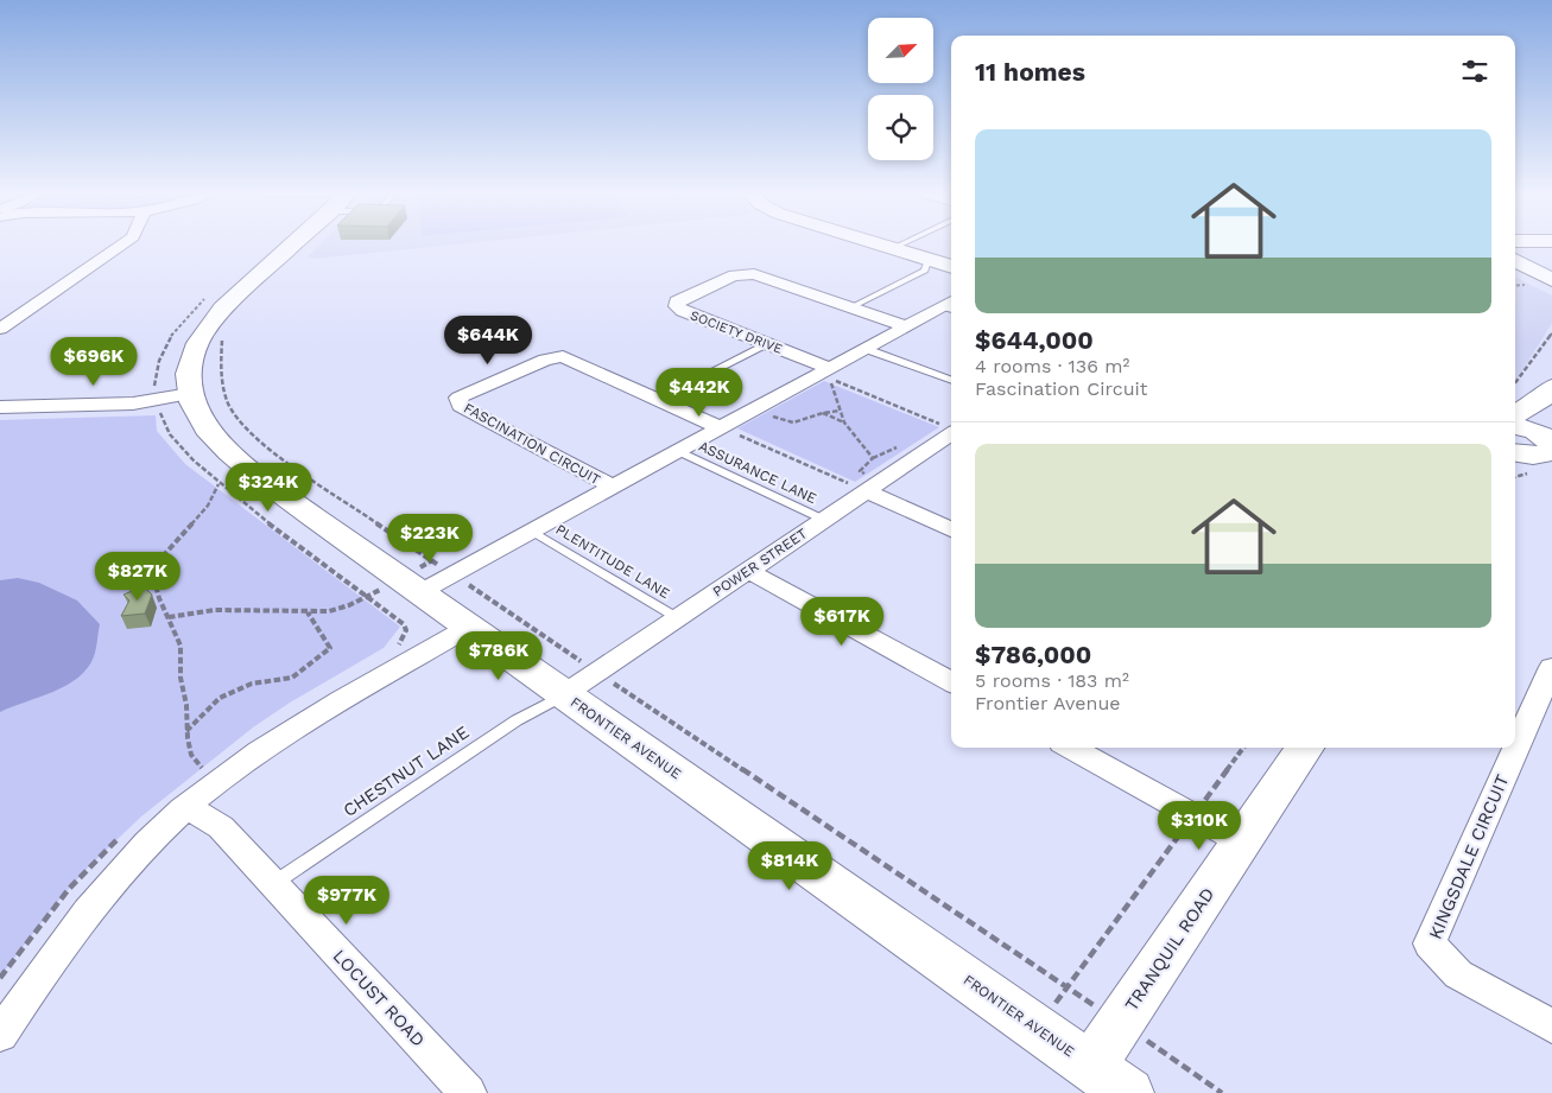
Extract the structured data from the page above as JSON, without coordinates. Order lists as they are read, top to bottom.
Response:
{
  "streets": {
    "street": [
      "SOCIETY DRIVE",
      "FASCINATION CIRCUIT",
      "POWER STREET",
      "FRONTIER AVENUE",
      "KINGSDALE CIRCUIT",
      "TRANQUIL ROAD",
      "LOCUST ROAD"
    ],
    "lane": ["ASSURANCE LANE", "PLENTITUDE LANE", "CHESTNUT LANE"]
  },
  "crossings": [
    ["ASSURANCE LANE", "POWER STREET"],
    ["PLENTITUDE LANE", "POWER STREET"],
    ["POWER STREET", "FRONTIER AVENUE"],
    ["POWER STREET", "CHESTNUT LANE"],
    ["FRONTIER AVENUE", "CHESTNUT LANE"],
    ["FRONTIER AVENUE", "TRANQUIL ROAD"],
    ["CHESTNUT LANE", "LOCUST ROAD"]
  ],
  "north": "top right",
  "page": {
    "heading": "11 homes",
    "list": [
      {
        "name": "$644,000",
        "note": "4 rooms · 136 m² · Fascination Circuit"
      },
      {
        "name": "$786,000",
        "note": "5 rooms · 183 m² · Frontier Avenue"
      }
    ],
    "price": [
      "$644K",
      "$696K",
      "$442K",
      "$324K",
      "$223K",
      "$827K",
      "$617K",
      "$786K",
      "$310K",
      "$814K",
      "$977K"
    ]
  }
}
